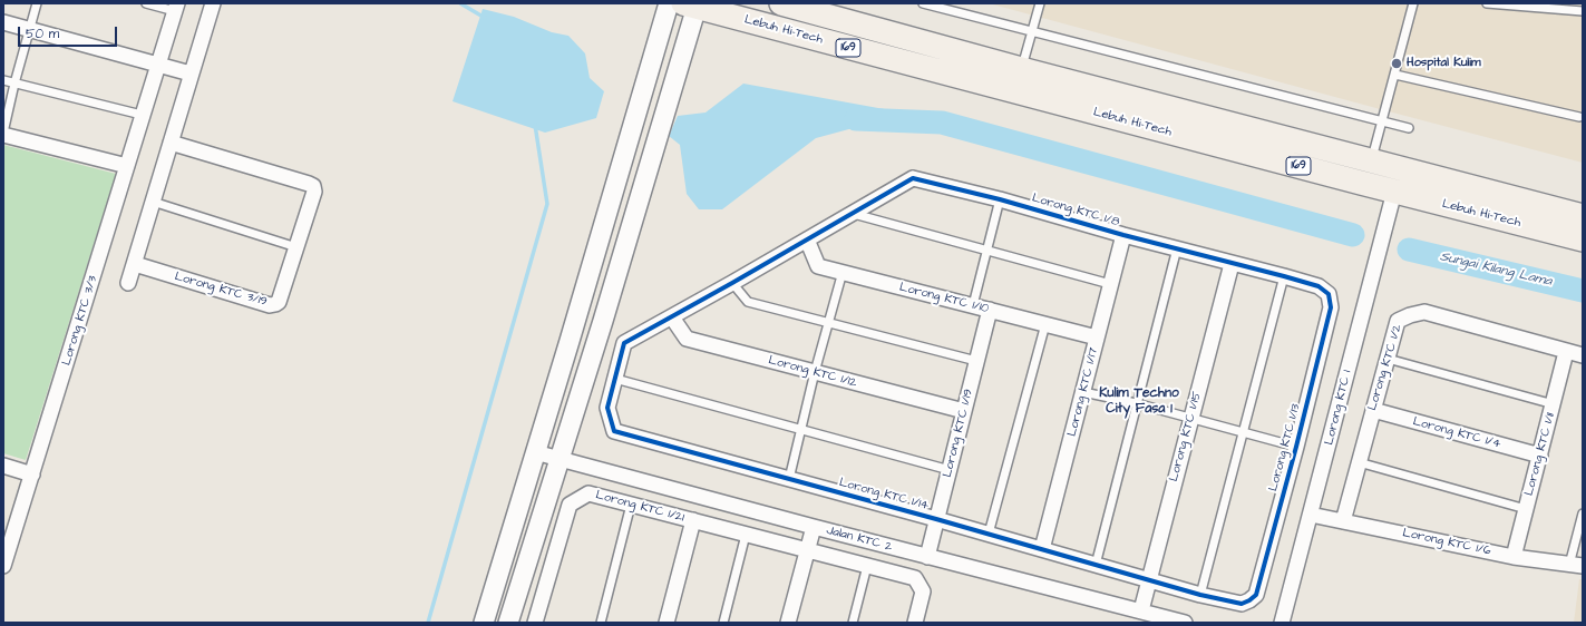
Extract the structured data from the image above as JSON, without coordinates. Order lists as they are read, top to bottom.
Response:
{
  "streets": {
    "main road": ["Lebuh Hi-Tech", "169"],
    "street": [
      "Lorong KTC 1/8",
      "Lorong KTC 3/19",
      "Lorong KTC 1/10",
      "Lorong KTC 3/3",
      "Lorong KTC 1/2",
      "Lorong KTC 1/12",
      "Lorong KTC 1/17",
      "Lorong KTC 1",
      "Lorong KTC 1/19",
      "Lorong KTC 1/4",
      "Lorong KTC 1/15",
      "Lorong KTC 1/13",
      "Lorong KTC 1/11",
      "Lorong KTC 1/14",
      "Lorong KTC 1/21",
      "Jalan KTC 2",
      "Lorong KTC 1/6"
    ]
  },
  "crossings": [
    ["Lebuh Hi-Tech", "Lorong KTC 1"],
    ["Lorong KTC 1/8", "Lorong KTC 1/17"],
    ["Lorong KTC 1/8", "Lorong KTC 1/15"],
    ["Lorong KTC 1/8", "Lorong KTC 1/13"],
    ["Lorong KTC 1/10", "Lorong KTC 1/17"],
    ["Lorong KTC 1/10", "Lorong KTC 1/19"],
    ["Lorong KTC 1/2", "Lorong KTC 1/4"],
    ["Lorong KTC 1/2", "Lorong KTC 1/11"],
    ["Lorong KTC 1/2", "Lorong KTC 1/6"],
    ["Lorong KTC 1/12", "Lorong KTC 1/19"],
    ["Lorong KTC 1/17", "Lorong KTC 1/14"],
    ["Lorong KTC 1", "Lorong KTC 1/6"],
    ["Lorong KTC 1/19", "Lorong KTC 1/14"],
    ["Lorong KTC 1/19", "Jalan KTC 2"],
    ["Lorong KTC 1/4", "Lorong KTC 1/11"],
    ["Lorong KTC 1/15", "Lorong KTC 1/13"],
    ["Lorong KTC 1/15", "Lorong KTC 1/14"],
    ["Lorong KTC 1/15", "Jalan KTC 2"],
    ["Lorong KTC 1/13", "Lorong KTC 1/14"],
    ["Lorong KTC 1/11", "Lorong KTC 1/6"]
  ],
  "districts": ["Kulim Techno City Fasa 1"],
  "water": ["Sungai Kilang Lama"],
  "places": ["Hospital Kulim"],
  "scale_bar": "50 m"
}
